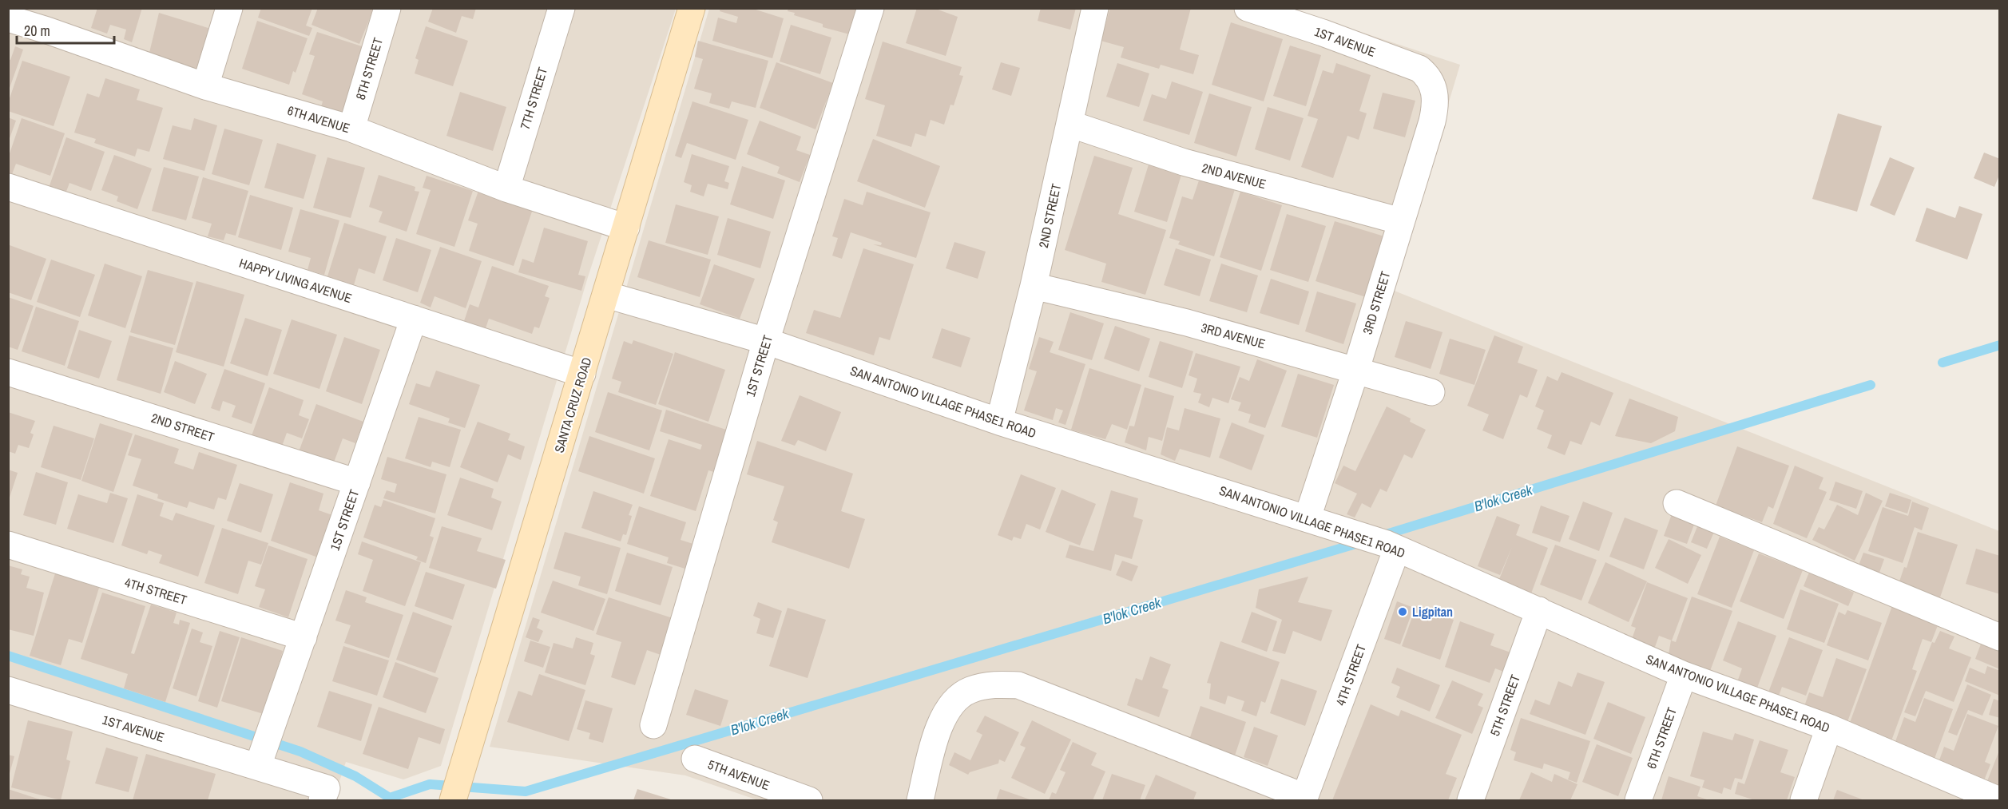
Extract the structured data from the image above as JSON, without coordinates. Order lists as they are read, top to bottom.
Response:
{
  "streets": {
    "street": [
      "1ST AVENUE",
      "8TH STREET",
      "7TH STREET",
      "6TH AVENUE",
      "2ND AVENUE",
      "2ND STREET",
      "HAPPY LIVING AVENUE",
      "3RD STREET",
      "3RD AVENUE",
      "1ST STREET",
      "SAN ANTONIO VILLAGE PHASE1 ROAD",
      "SANTA CRUZ ROAD",
      "4TH STREET",
      "5TH STREET",
      "6TH STREET",
      "5TH AVENUE"
    ]
  },
  "crossings": [
    ["1ST AVENUE", "3RD STREET"],
    ["1ST AVENUE", "1ST STREET"],
    ["8TH STREET", "6TH AVENUE"],
    ["7TH STREET", "6TH AVENUE"],
    ["6TH AVENUE", "SANTA CRUZ ROAD"],
    ["2ND AVENUE", "2ND STREET"],
    ["2ND AVENUE", "3RD STREET"],
    ["2ND STREET", "3RD AVENUE"],
    ["2ND STREET", "1ST STREET"],
    ["2ND STREET", "SAN ANTONIO VILLAGE PHASE1 ROAD"],
    ["HAPPY LIVING AVENUE", "1ST STREET"],
    ["HAPPY LIVING AVENUE", "SANTA CRUZ ROAD"],
    ["3RD STREET", "3RD AVENUE"],
    ["3RD STREET", "SAN ANTONIO VILLAGE PHASE1 ROAD"],
    ["1ST STREET", "SAN ANTONIO VILLAGE PHASE1 ROAD"],
    ["1ST STREET", "4TH STREET"],
    ["SAN ANTONIO VILLAGE PHASE1 ROAD", "SANTA CRUZ ROAD"],
    ["SAN ANTONIO VILLAGE PHASE1 ROAD", "4TH STREET"],
    ["SAN ANTONIO VILLAGE PHASE1 ROAD", "5TH STREET"],
    ["SAN ANTONIO VILLAGE PHASE1 ROAD", "6TH STREET"]
  ],
  "water": ["B'lok Creek"],
  "places": ["Ligpitan"],
  "scale_bar": "20 m"
}
